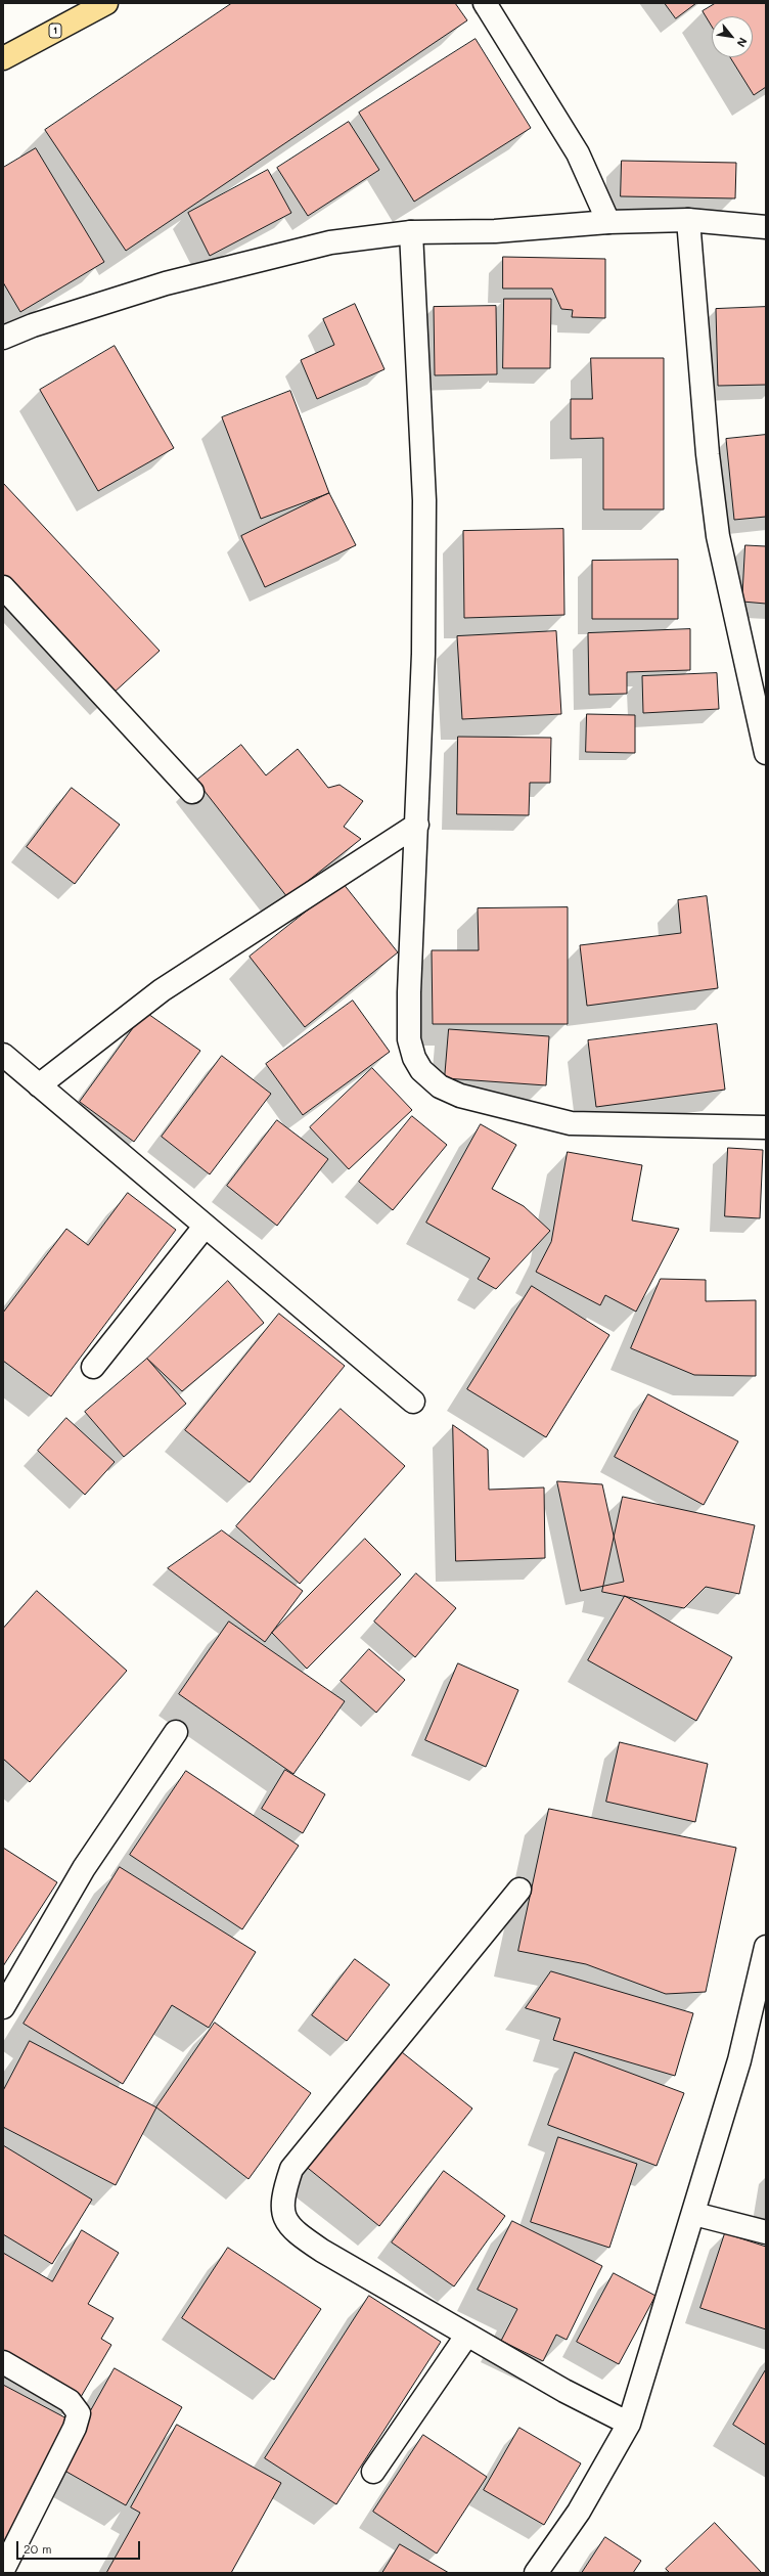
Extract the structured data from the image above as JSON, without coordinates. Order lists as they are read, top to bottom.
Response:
{
  "streets": {
    "main road": ["1"]
  },
  "scale_bar": "20 m",
  "north": "bottom right"
}
